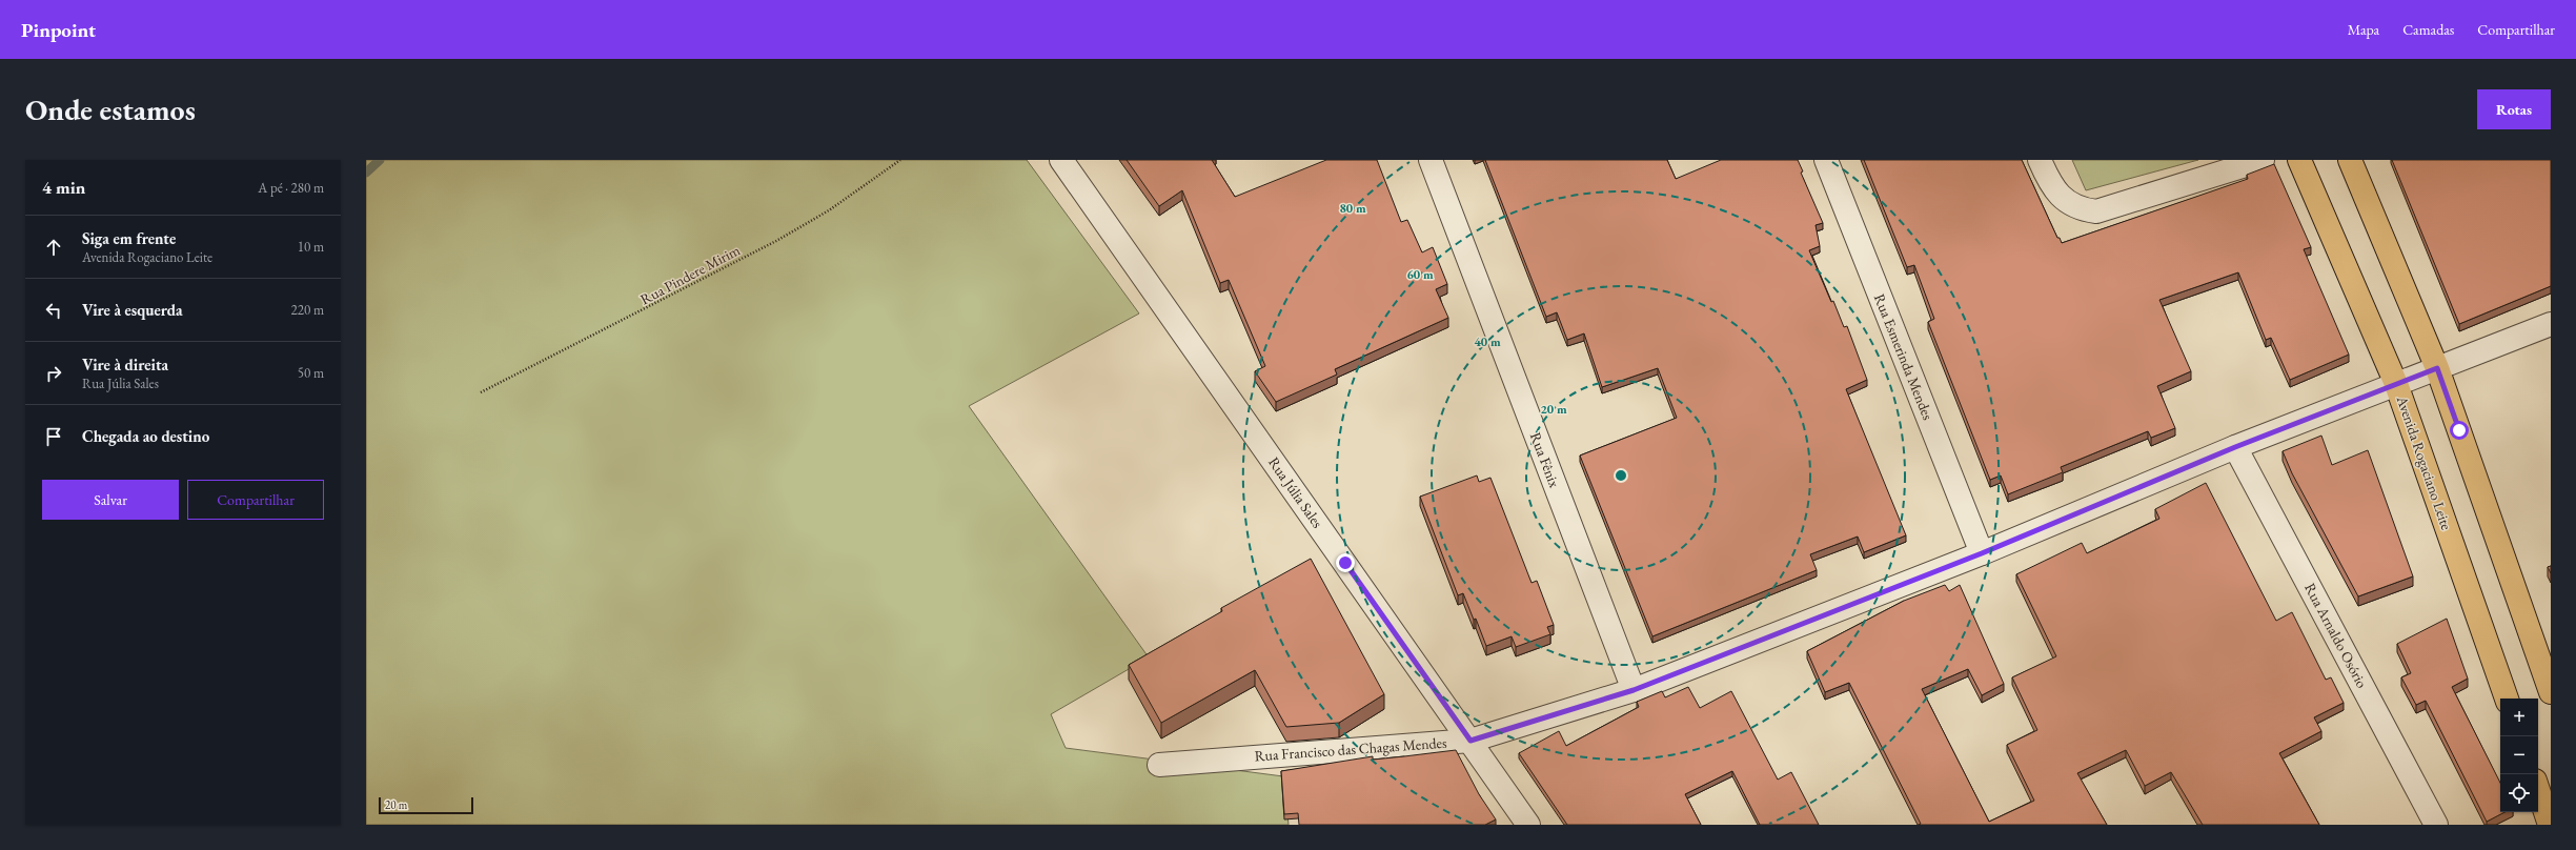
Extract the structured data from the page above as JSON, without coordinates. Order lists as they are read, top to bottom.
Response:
{
  "streets": {
    "main road": ["Avenida Rogaciano Leite"],
    "street": [
      "Rua Esmerinda Mendes",
      "Rua Fênix",
      "Rua Júlia Sales",
      "Rua Arnaldo Osório",
      "Rua Francisco das Chagas Mendes"
    ],
    "path": ["Rua Pindere Mirim"]
  },
  "crossings": [
    ["Rua Esmerinda Mendes", "Rua Francisco das Chagas Mendes"],
    ["Rua Fênix", "Rua Francisco das Chagas Mendes"],
    ["Avenida Rogaciano Leite", "Rua Francisco das Chagas Mendes"],
    ["Rua Júlia Sales", "Rua Francisco das Chagas Mendes"],
    ["Rua Arnaldo Osório", "Rua Francisco das Chagas Mendes"]
  ],
  "scale_bar": "20 m",
  "page": {
    "header": "Pinpoint",
    "nav": ["Mapa", "Camadas", "Compartilhar"],
    "buttons": [
      "Rotas",
      ["Salvar", "Compartilhar"]
    ],
    "title": "Onde estamos",
    "heading": ["4 min", "A pé · 280 m"],
    "list": [
      ["Siga em frente", "Avenida Rogaciano Leite", "10 m"],
      ["Vire à esquerda", "220 m"],
      ["Vire à direita", "Rua Júlia Sales", "50 m"],
      "Chegada ao destino"
    ],
    "map_buttons": ["+", "−"],
    "scale": "20 m"
  },
  "rings": [
    "80 m",
    "60 m",
    "40 m",
    "20 m"
  ]
}
